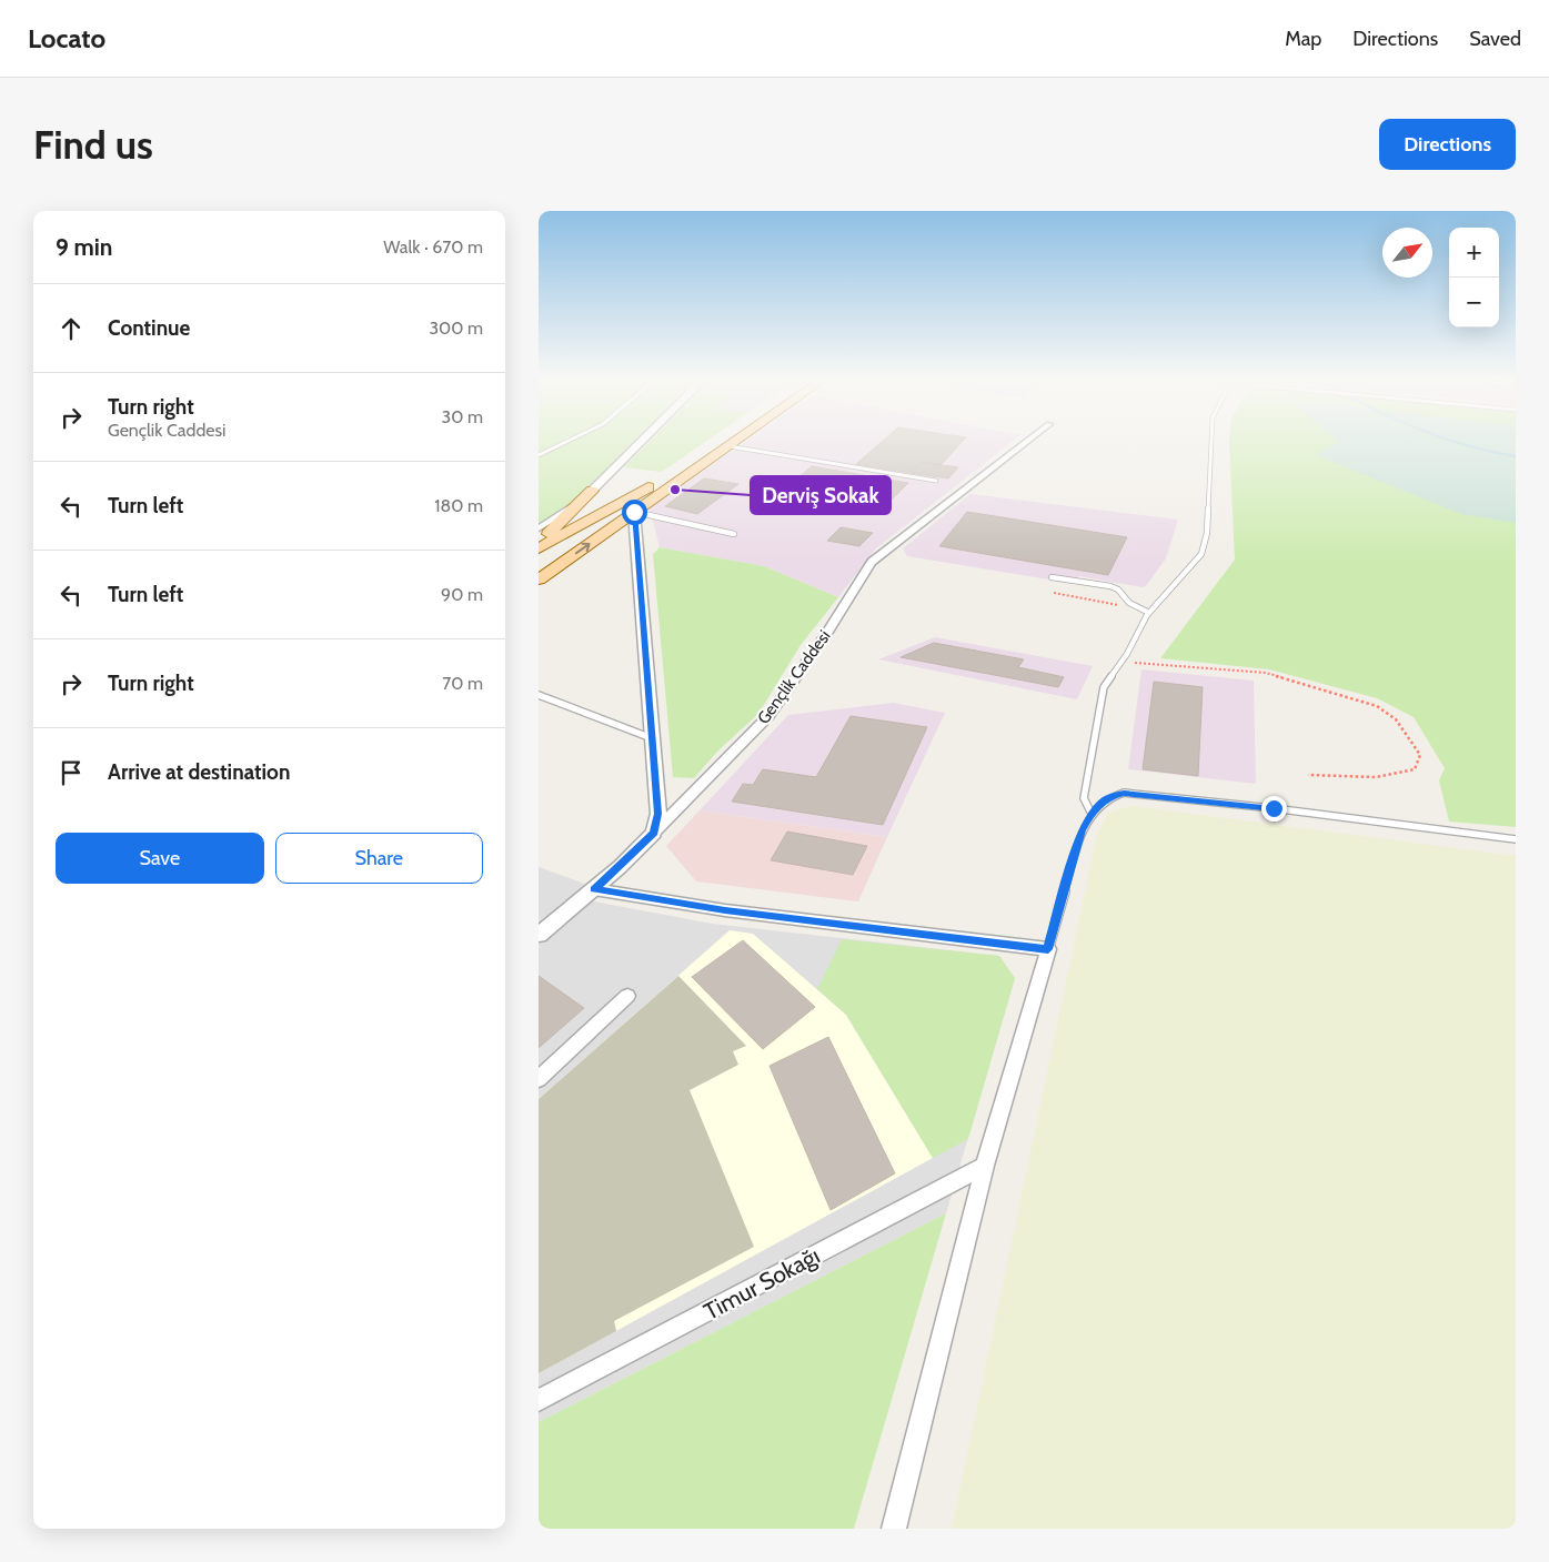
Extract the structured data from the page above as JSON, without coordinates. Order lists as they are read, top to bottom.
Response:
{
  "streets": {
    "street": ["Gençlik Caddesi", "Timur Sokağı"]
  },
  "places": ["Derviş Sokak"],
  "north": "top right",
  "page": {
    "header": "Locato",
    "nav": ["Map", "Directions", "Saved"],
    "buttons": [
      "Directions",
      ["Save", "Share"]
    ],
    "title": "Find us",
    "heading": ["9 min", "Walk · 670 m"],
    "map_buttons": ["+", "−"],
    "list": [
      ["Continue", "300 m"],
      ["Turn right", "Gençlik Caddesi", "30 m"],
      ["Turn left", "180 m"],
      ["Turn left", "90 m"],
      ["Turn right", "70 m"],
      "Arrive at destination"
    ]
  }
}
